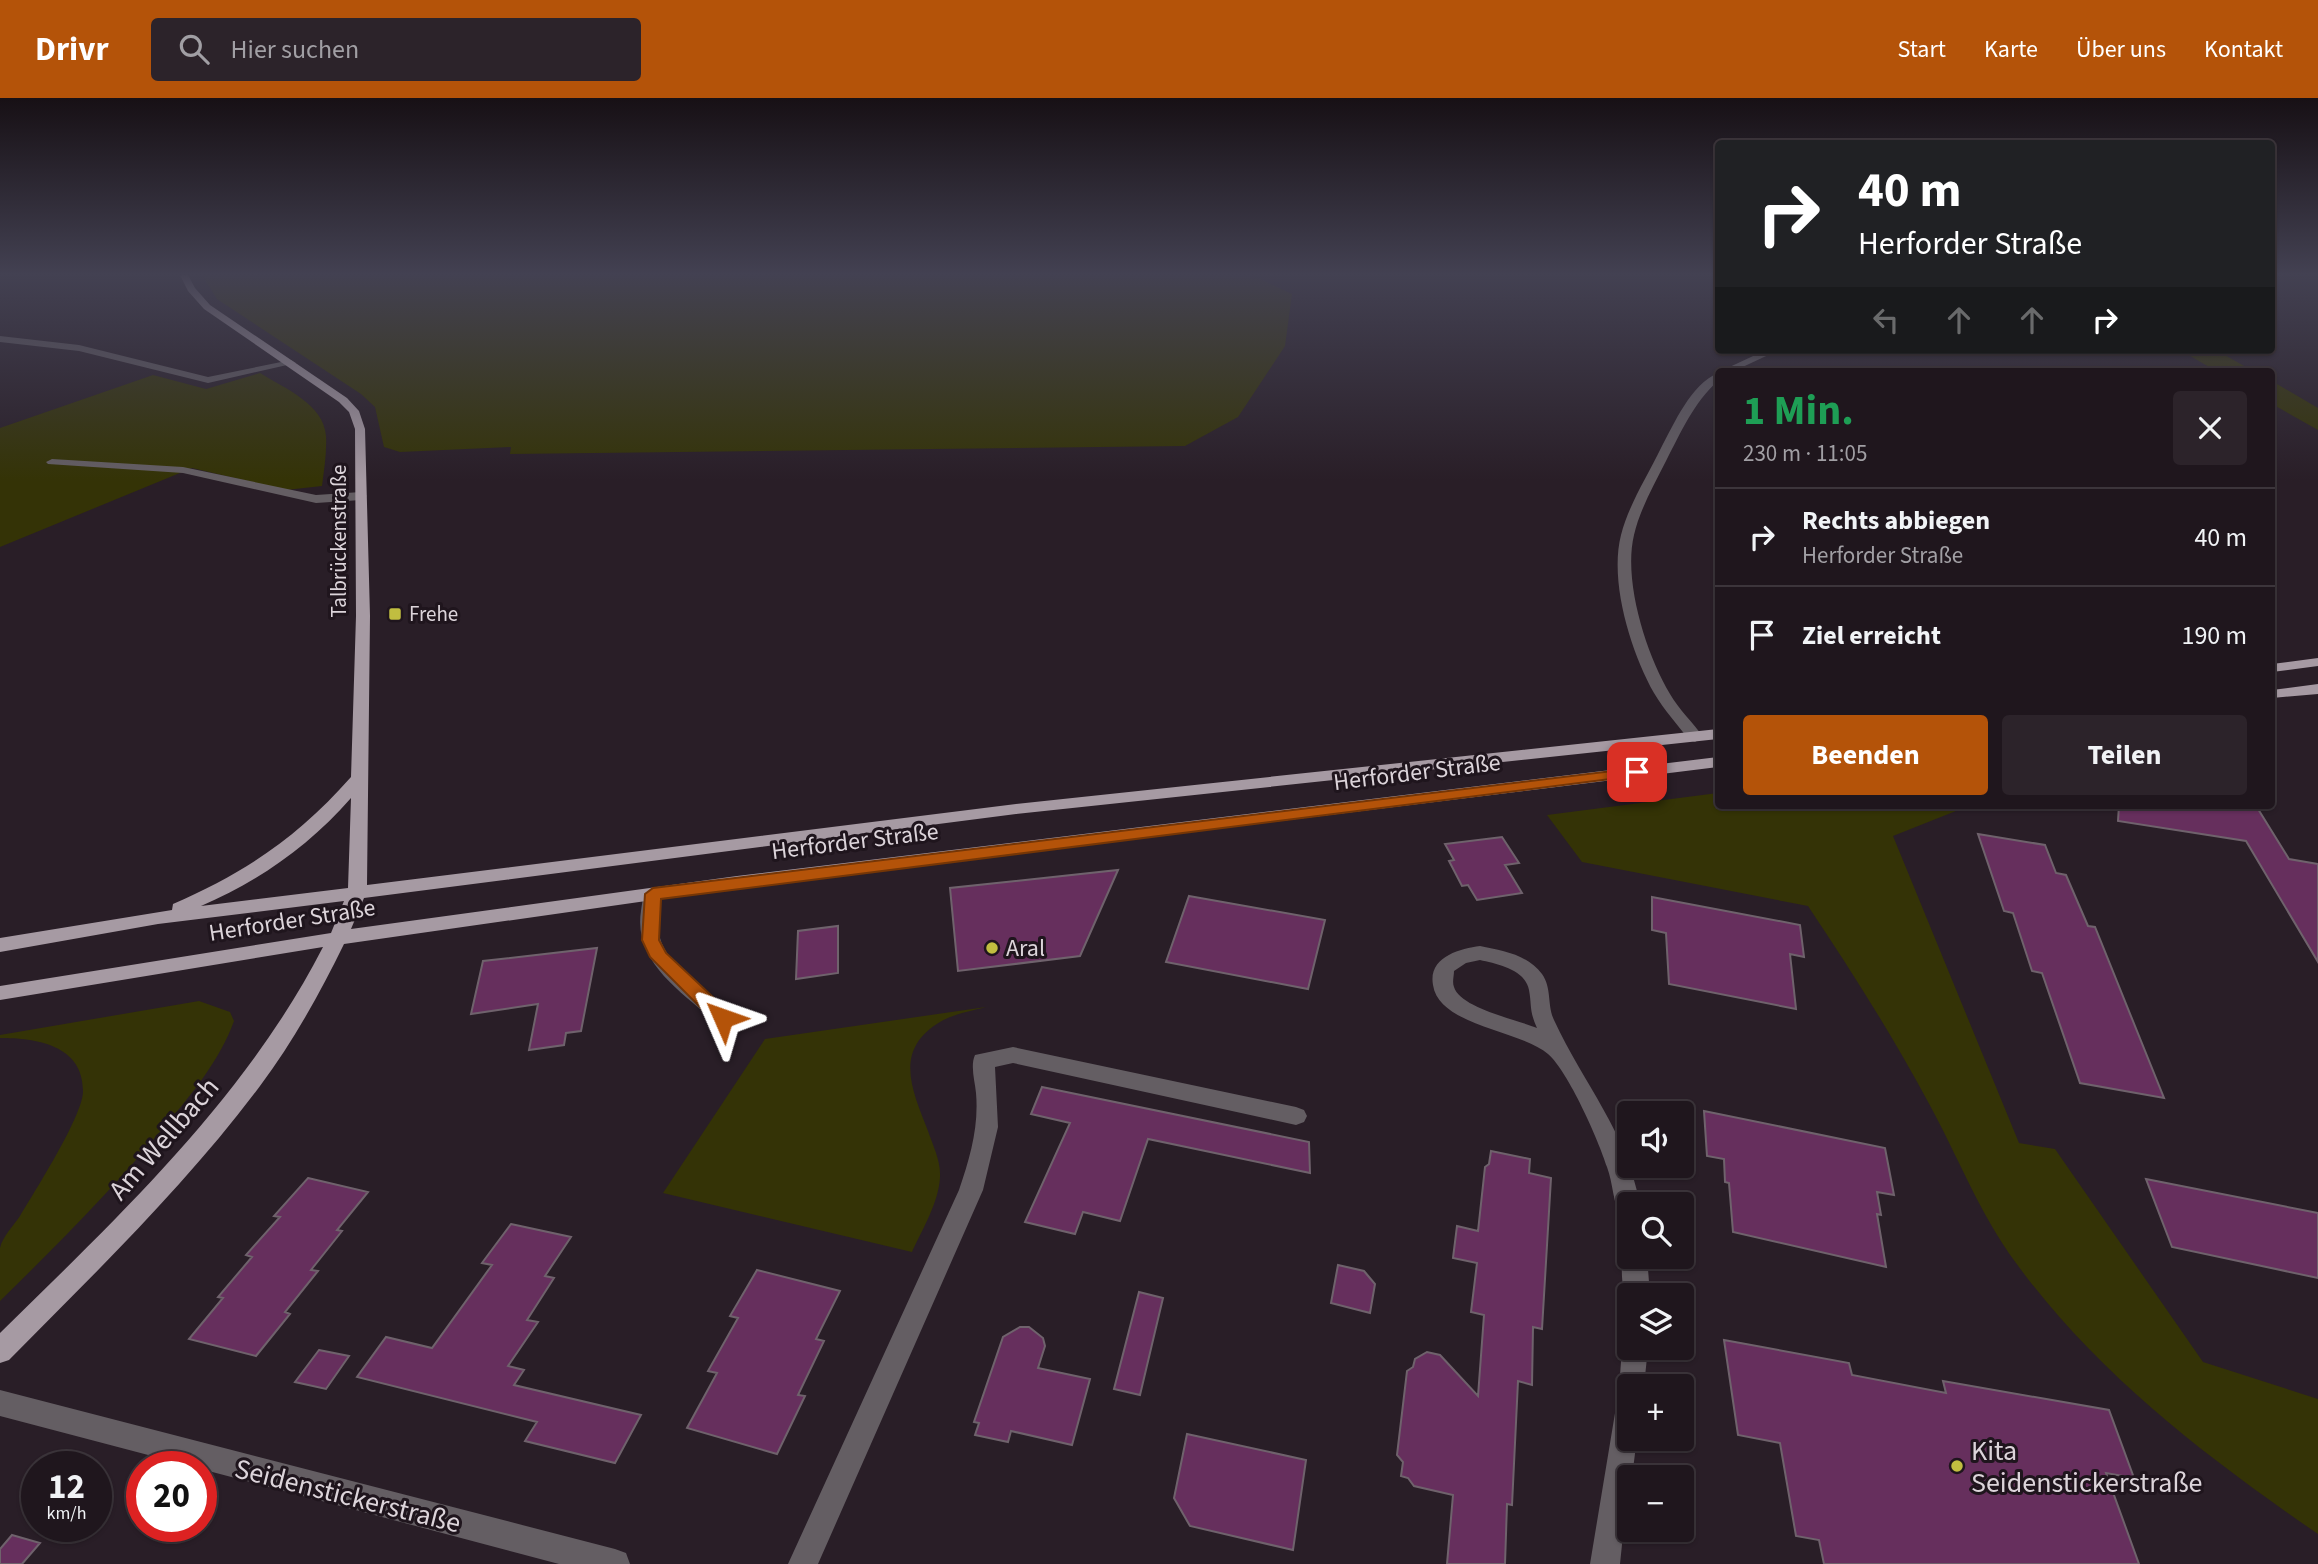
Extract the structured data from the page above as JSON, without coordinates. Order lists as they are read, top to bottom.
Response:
{
  "streets": {
    "main road": ["Talbrückenstraße", "Herforder Straße", "Am Wellbach"],
    "street": ["Seidenstickerstraße"]
  },
  "crossings": [
    ["Talbrückenstraße", "Herforder Straße"],
    ["Talbrückenstraße", "Am Wellbach"],
    ["Herforder Straße", "Am Wellbach"]
  ],
  "places": {
    "transit": ["Frehe"],
    "other": ["Aral", "Kita Seidenstickerstraße"]
  },
  "page": {
    "header": "Drivr",
    "search": "Hier suchen",
    "nav": [
      "Start",
      "Karte",
      "Über uns",
      "Kontakt"
    ],
    "turn": ["40 m", "Herforder Straße"],
    "heading": ["1 Min.", "230 m · 11:05"],
    "list": [
      {
        "name": "Rechts abbiegen",
        "note": "Herforder Straße",
        "value": "40 m"
      },
      {
        "name": "Ziel erreicht",
        "value": "190 m"
      }
    ],
    "buttons": ["Beenden", "Teilen"],
    "map_buttons": ["+", "−"],
    "speed": "12 km/h",
    "limit": "20"
  }
}
